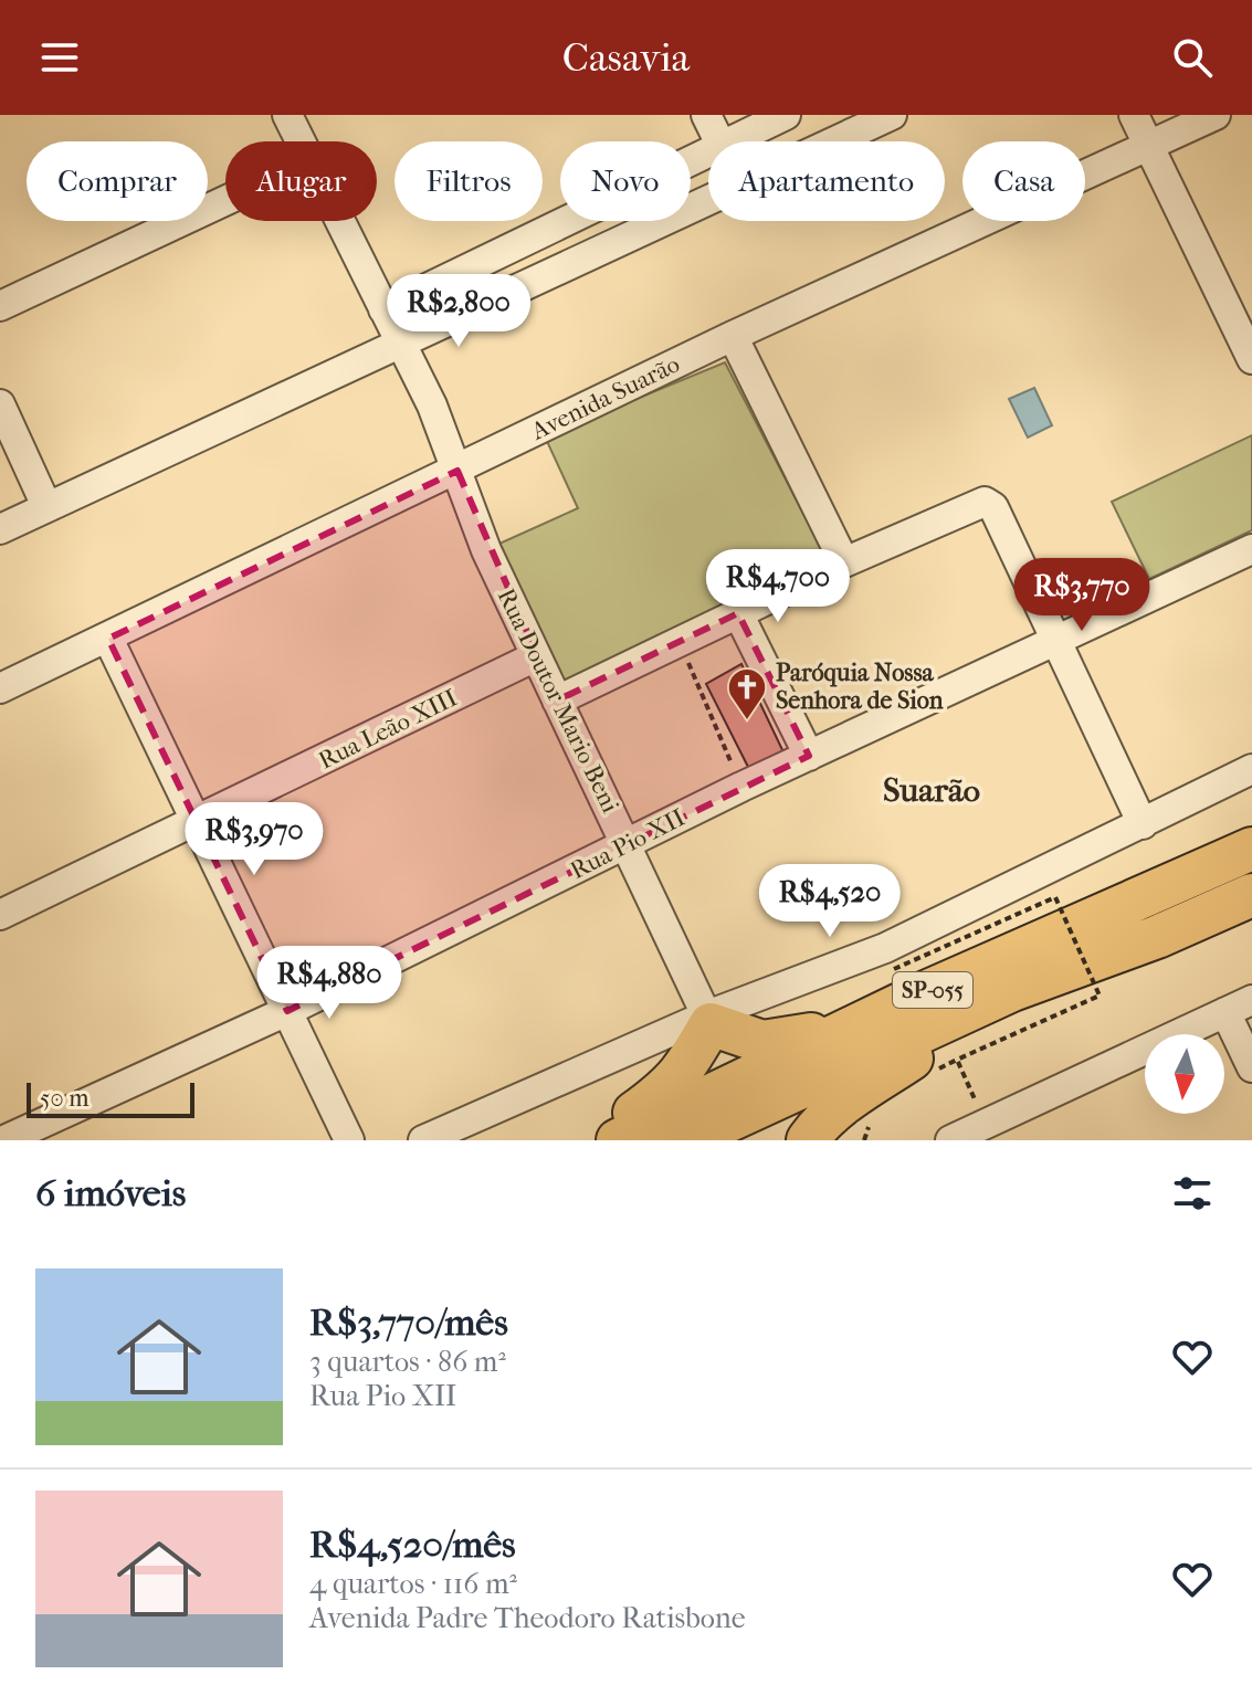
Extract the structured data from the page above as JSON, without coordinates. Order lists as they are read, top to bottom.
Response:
{
  "streets": {
    "highway": ["SP-055"],
    "street": [
      "Avenida Suarão",
      "Rua Doutor Mario Beni",
      "Rua Leão XIII",
      "Rua Pio XII"
    ]
  },
  "crossings": [
    ["Avenida Suarão", "Rua Doutor Mario Beni"],
    ["Rua Doutor Mario Beni", "Rua Leão XIII"],
    ["Rua Doutor Mario Beni", "Rua Pio XII"]
  ],
  "districts": ["Suarão"],
  "places": {
    "church": ["Paróquia Nossa Senhora de Sion"]
  },
  "scale_bar": "50 m",
  "north": "bottom",
  "page": {
    "header": "Casavia",
    "chip": [
      "Comprar",
      "Alugar",
      "Filtros",
      "Novo",
      "Apartamento",
      "Casa"
    ],
    "price": [
      "R$2,800",
      "R$4,700",
      "R$3,770",
      "R$3,970",
      "R$4,520",
      "R$4,880"
    ],
    "scale": "50 m",
    "heading": "6 imóveis",
    "list": [
      {
        "name": "R$3,770/mês",
        "note": "3 quartos · 86 m² · Rua Pio XII"
      },
      {
        "name": "R$4,520/mês",
        "note": "4 quartos · 116 m² · Avenida Padre Theodoro Ratisbone"
      }
    ]
  }
}
